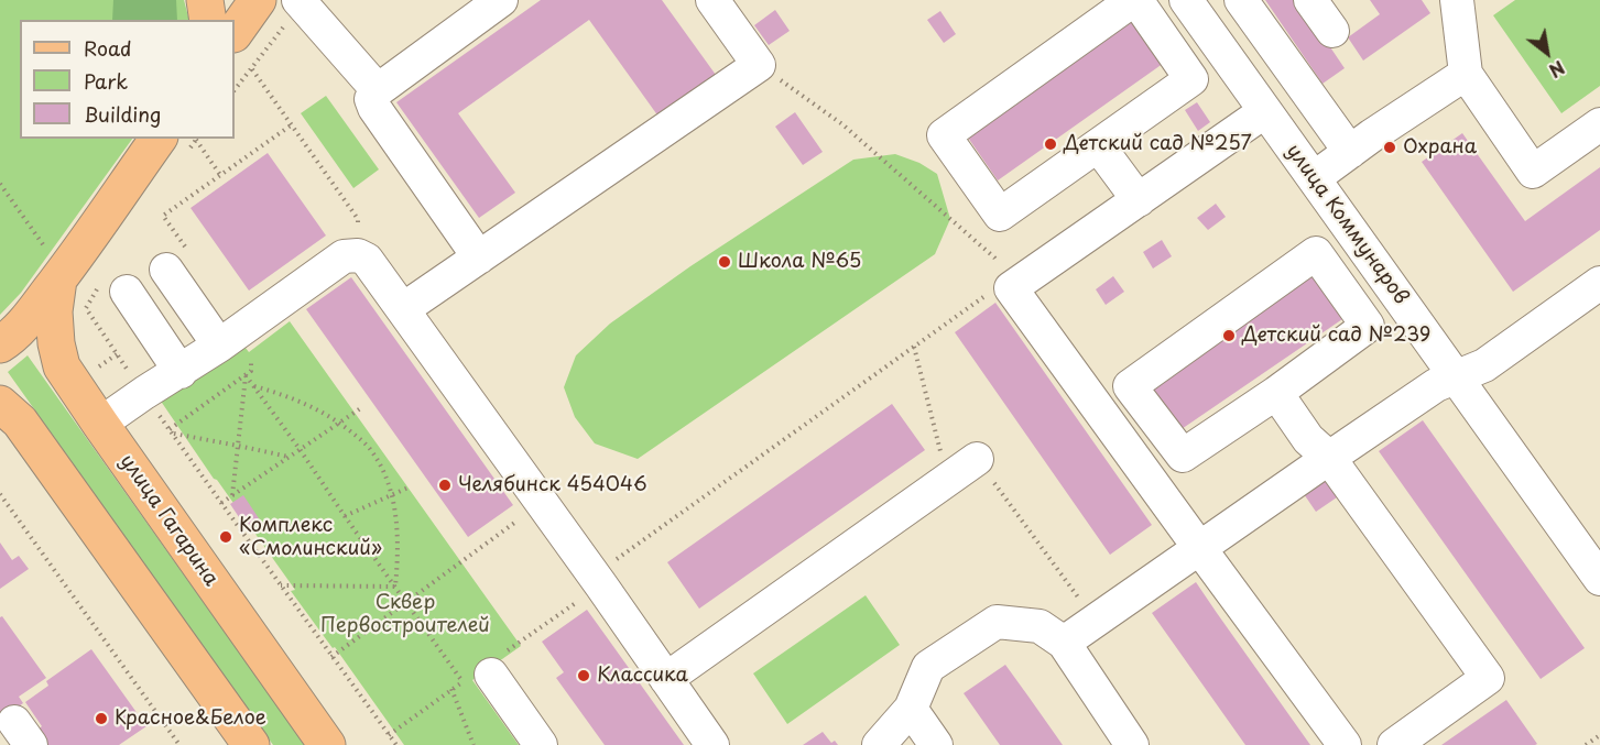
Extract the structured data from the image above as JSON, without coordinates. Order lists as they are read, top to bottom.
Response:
{
  "streets": {
    "main road": ["улица Гагарина"],
    "street": ["улица Коммунаров"]
  },
  "parks": ["Сквер Первостроителей"],
  "places": [
    "Детский сад №257",
    "Охрана",
    "Школа №65",
    "Детский сад №239",
    "Челябинск 454046",
    "Комплекс «Смолинский»",
    "Классика",
    "Красное&Белое"
  ],
  "legend": ["Road", "Park", "Building"],
  "north": "bottom right"
}
